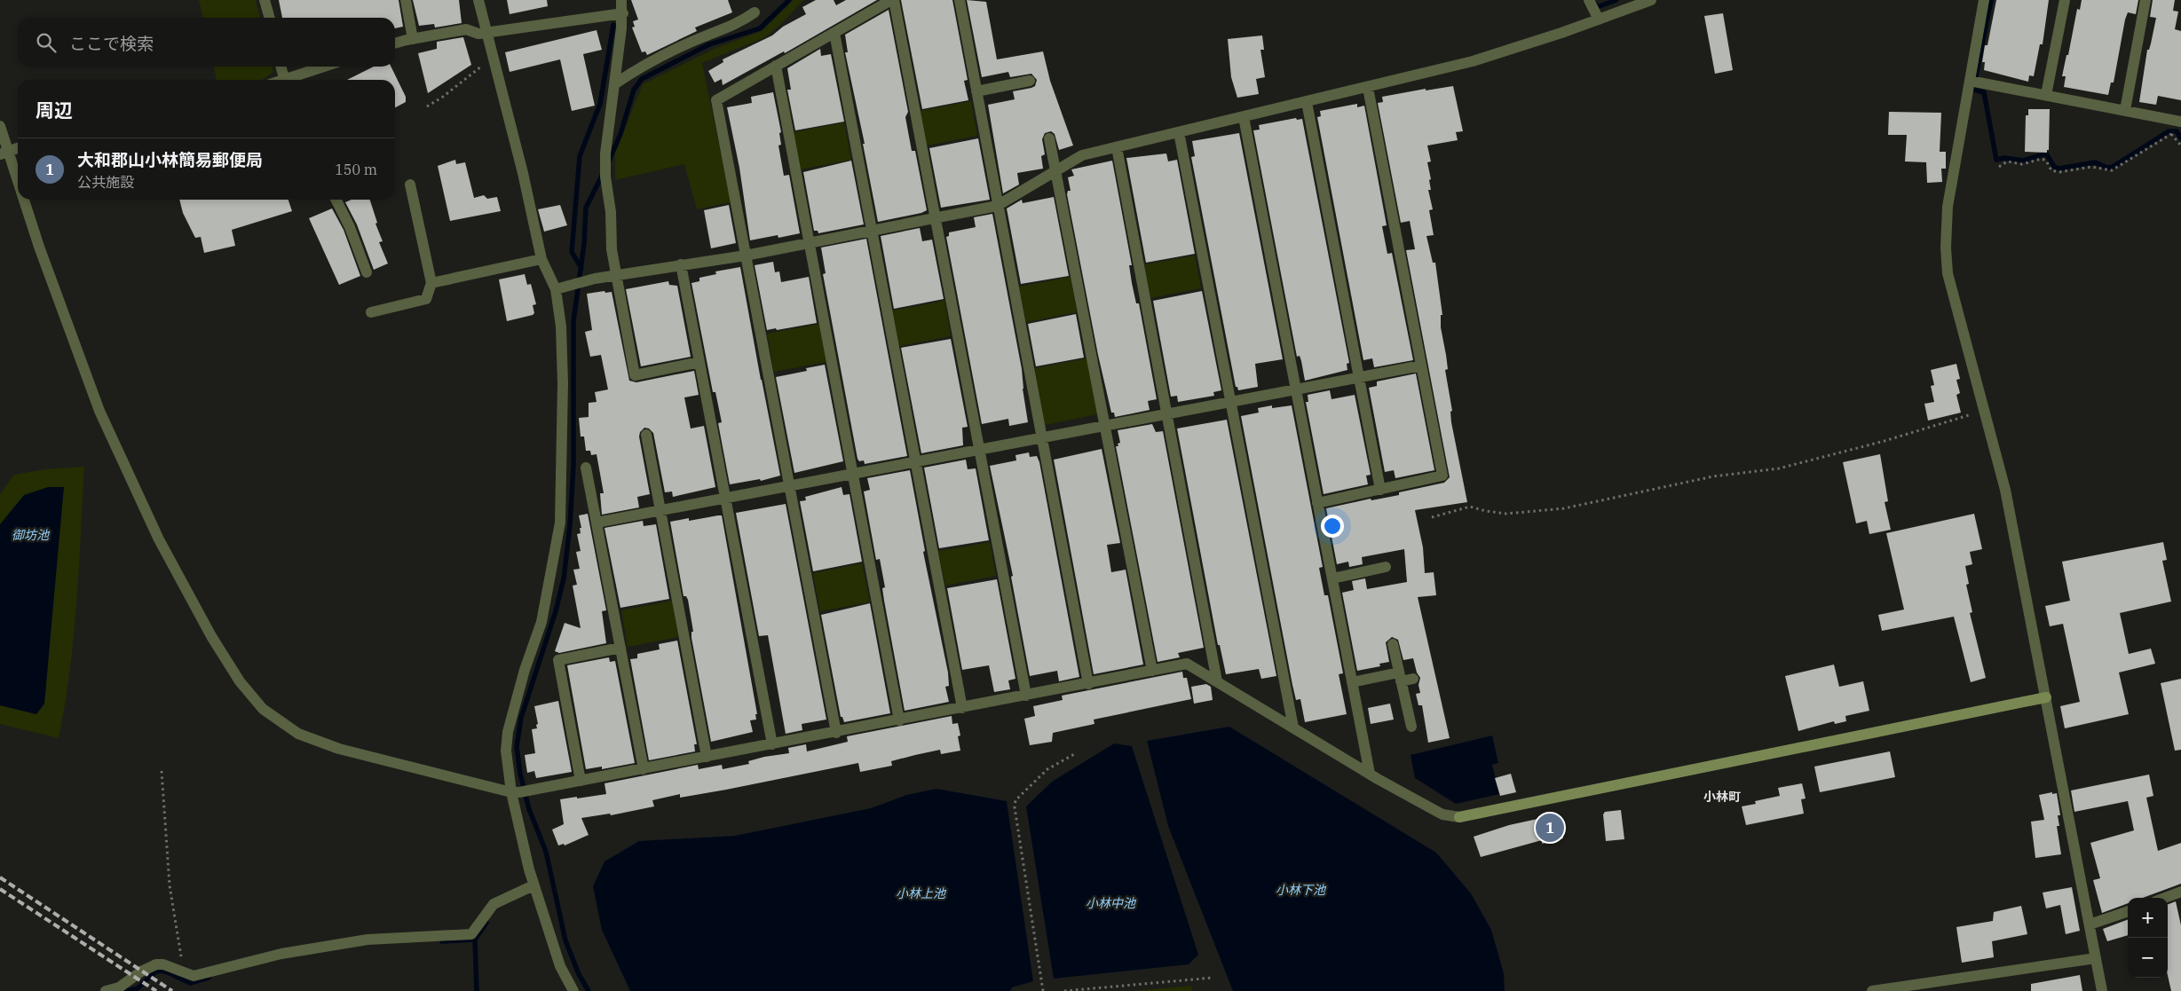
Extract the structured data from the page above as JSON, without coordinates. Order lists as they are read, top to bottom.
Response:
{
  "districts": ["小林町"],
  "water": [
    "御坊池",
    "小林下池",
    "小林上池",
    "小林中池"
  ],
  "page": {
    "search": "ここで検索",
    "heading": "周辺",
    "list": [
      {
        "mark": "1",
        "name": "大和郡山小林簡易郵便局",
        "note": "公共施設",
        "value": "150 m"
      }
    ],
    "pins": "1",
    "map_buttons": ["+", "−"]
  }
}
